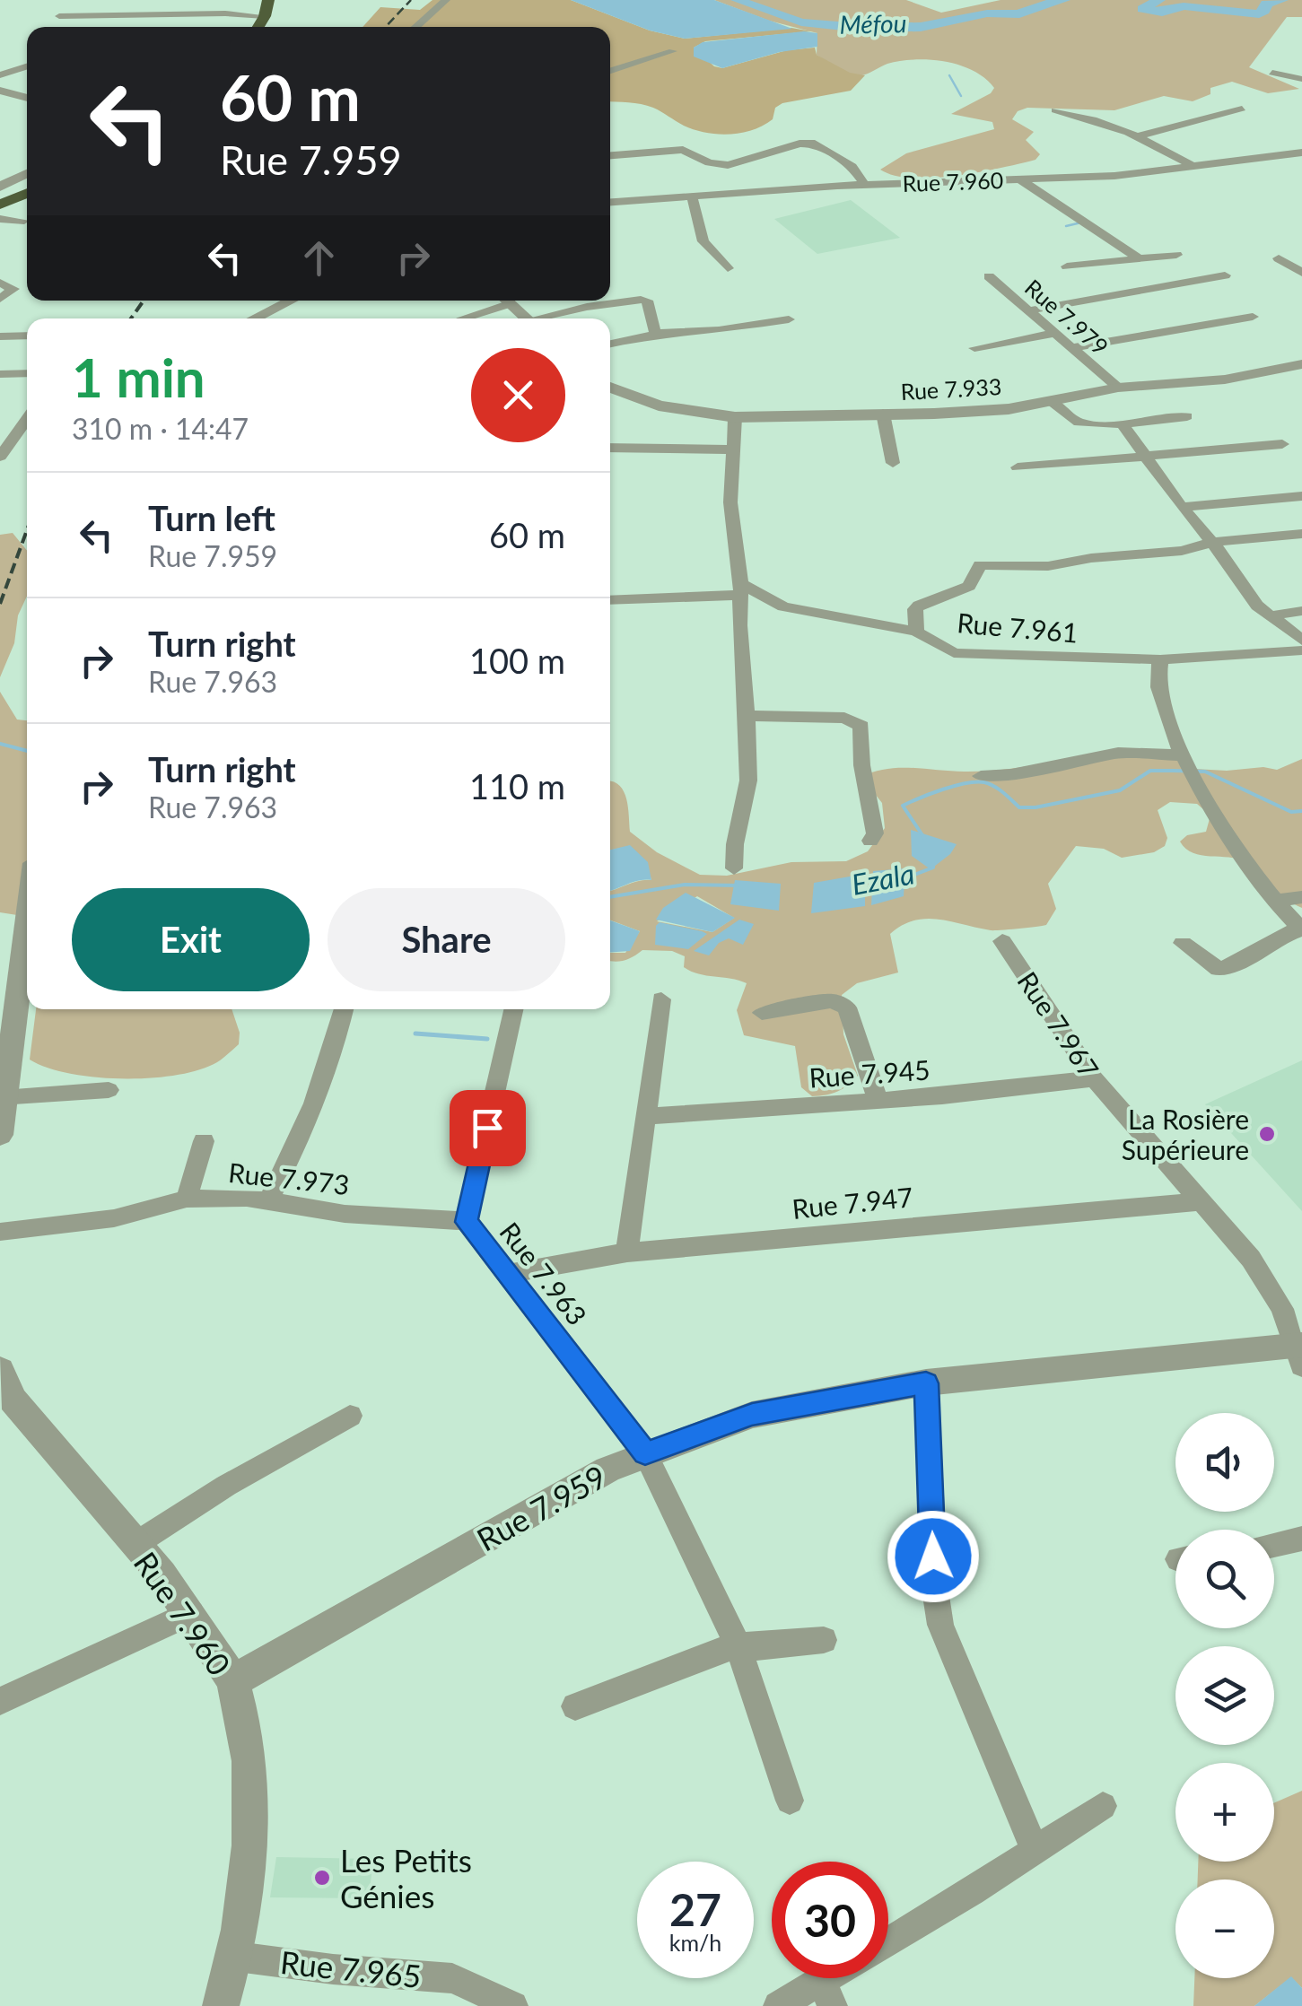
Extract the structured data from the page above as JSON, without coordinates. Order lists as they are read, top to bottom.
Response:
{
  "streets": {
    "street": [
      "Rue 7.960",
      "Rue 7.979",
      "Rue 7.933",
      "Rue 7.961",
      "Rue 7.967",
      "Rue 7.945",
      "Rue 7.973",
      "Rue 7.947",
      "Rue 7.963",
      "Rue 7.959",
      "Rue 7.965"
    ]
  },
  "crossings": [
    ["Rue 7.960", "Rue 7.959"],
    ["Rue 7.960", "Rue 7.965"],
    ["Rue 7.979", "Rue 7.933"],
    ["Rue 7.967", "Rue 7.945"],
    ["Rue 7.967", "Rue 7.947"],
    ["Rue 7.967", "Rue 7.959"],
    ["Rue 7.973", "Rue 7.963"],
    ["Rue 7.947", "Rue 7.963"],
    ["Rue 7.963", "Rue 7.959"]
  ],
  "water": ["Méfou", "Ezala"],
  "places": ["La Rosière Supérieure", "Les Petits Génies"],
  "page": {
    "turn": ["60 m", "Rue 7.959"],
    "heading": ["1 min", "310 m · 14:47"],
    "list": [
      {
        "name": "Turn left",
        "note": "Rue 7.959",
        "value": "60 m"
      },
      {
        "name": "Turn right",
        "note": "Rue 7.963",
        "value": "100 m"
      },
      {
        "name": "Turn right",
        "note": "Rue 7.963",
        "value": "110 m"
      }
    ],
    "buttons": ["Exit", "Share"],
    "map_buttons": ["+", "−"],
    "speed": "27 km/h",
    "limit": "30"
  }
}
